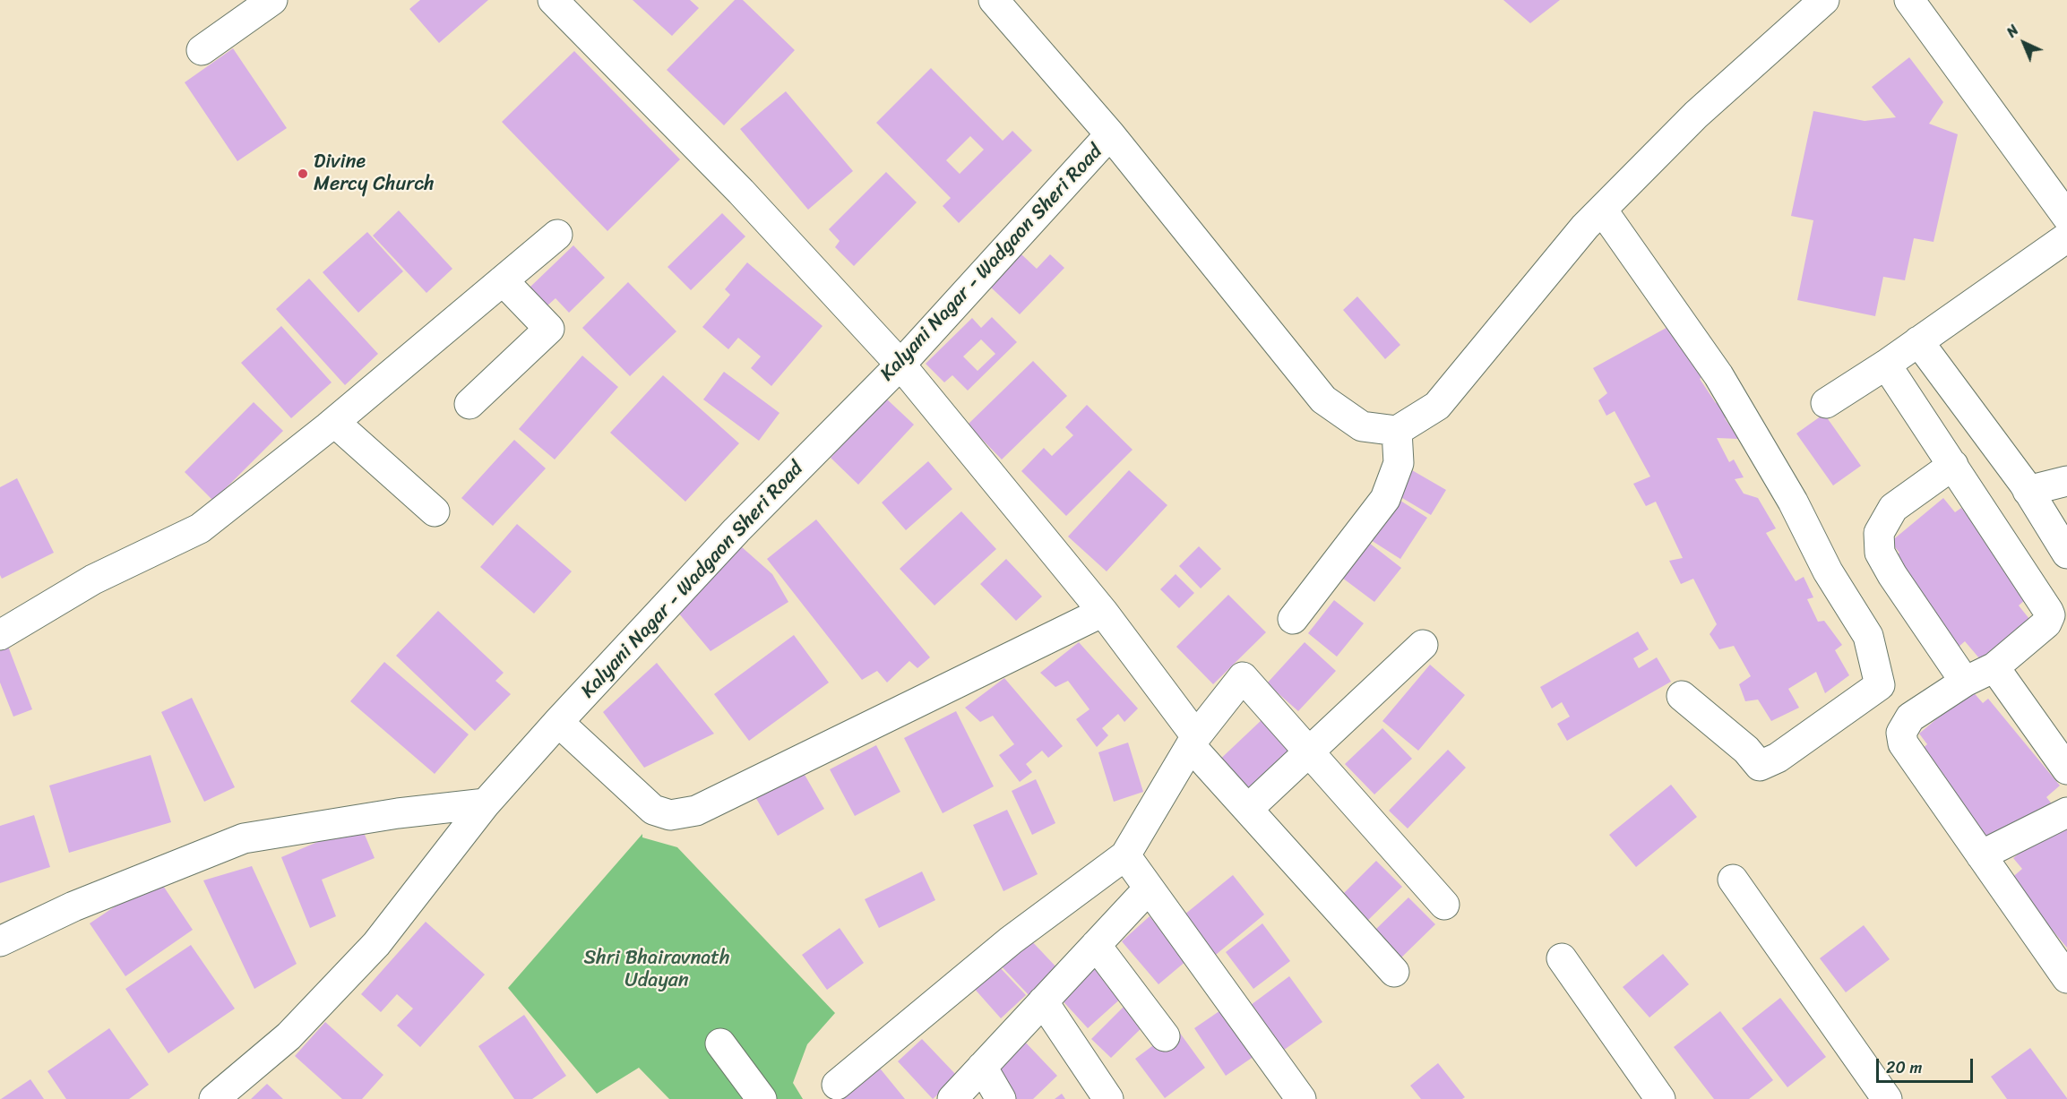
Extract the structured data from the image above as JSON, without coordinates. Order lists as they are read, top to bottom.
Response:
{
  "streets": {
    "street": ["Kalyani Nagar - Wadgaon Sheri Road"]
  },
  "parks": ["Shri Bhairavnath Udayan"],
  "places": ["Divine Mercy Church"],
  "scale_bar": "20 m",
  "north": "top left"
}
